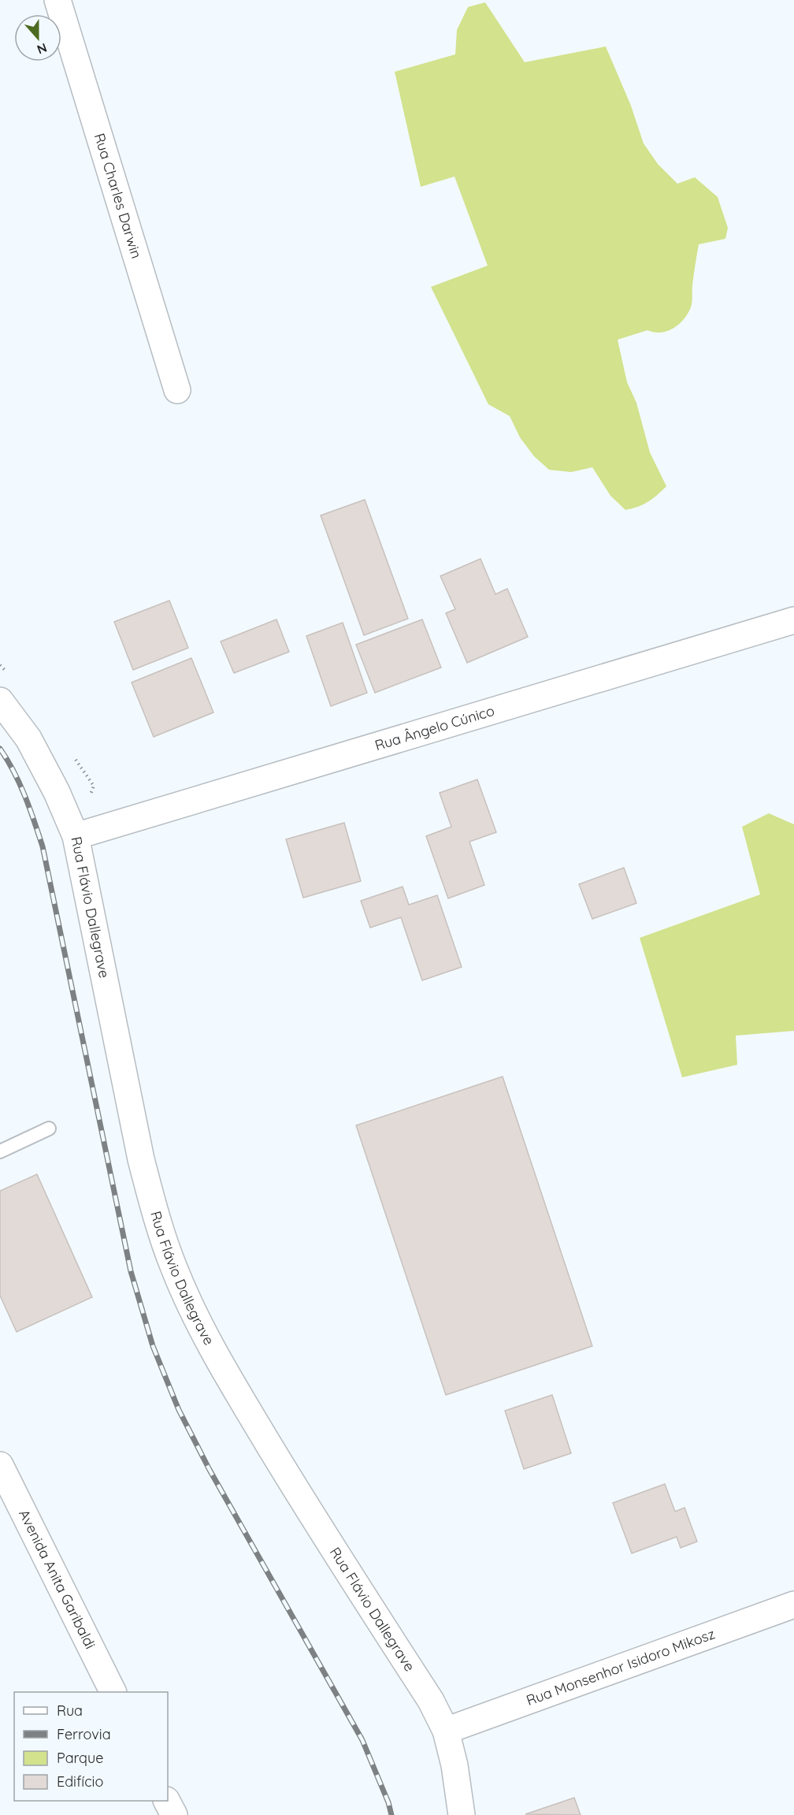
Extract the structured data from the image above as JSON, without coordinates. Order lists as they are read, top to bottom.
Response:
{
  "streets": {
    "street": [
      "Rua Charles Darwin",
      "Rua Ângelo Cúnico",
      "Rua Flávio Dallegrave",
      "Avenida Anita Garibaldi",
      "Rua Monsenhor Isidoro Mikosz"
    ]
  },
  "crossings": [
    ["Rua Ângelo Cúnico", "Rua Flávio Dallegrave"],
    ["Rua Flávio Dallegrave", "Rua Monsenhor Isidoro Mikosz"]
  ],
  "legend": [
    "Rua",
    "Ferrovia",
    "Parque",
    "Edifício"
  ],
  "north": "bottom"
}
